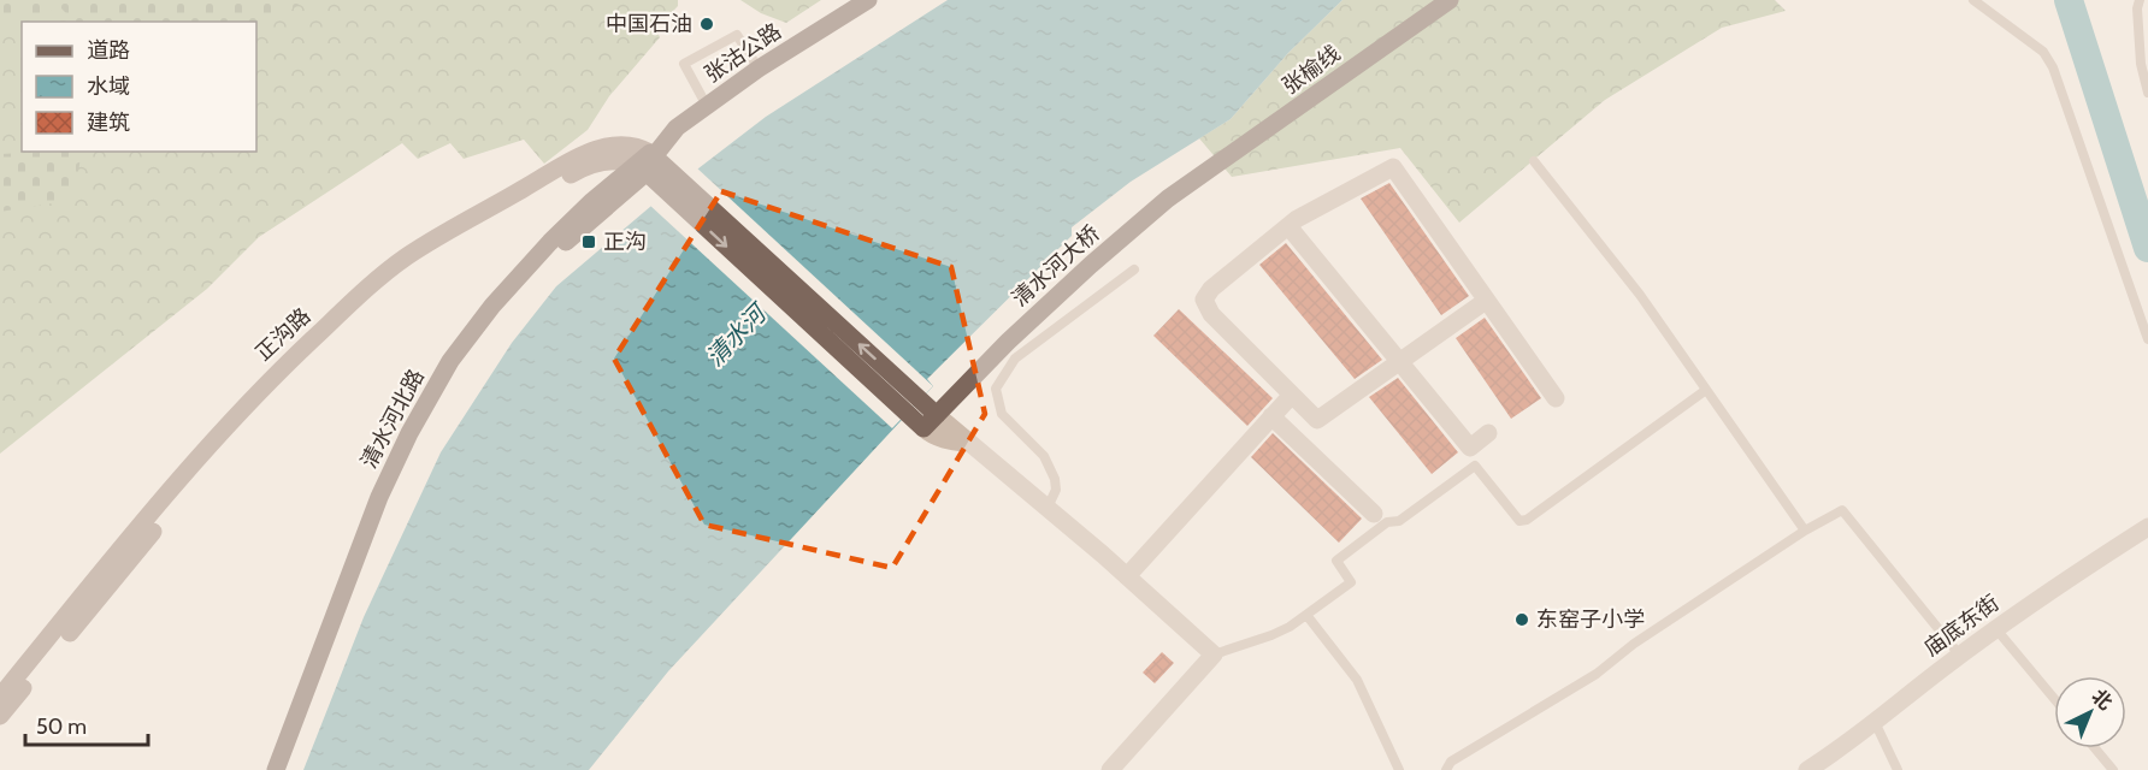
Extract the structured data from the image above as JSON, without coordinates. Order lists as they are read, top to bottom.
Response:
{
  "streets": {
    "main road": [
      "张沽公路",
      "张榆线",
      "清水河大桥",
      "正沟路",
      "清水河北路"
    ],
    "street": ["庙底东街"]
  },
  "crossings": [
    ["张沽公路", "正沟路"],
    ["张沽公路", "清水河北路"],
    ["张榆线", "清水河大桥"],
    ["清水河大桥", "正沟路"],
    ["正沟路", "清水河北路"]
  ],
  "water": ["清水河"],
  "places": {
    "other": ["中国石油", "东窑子小学"],
    "transit": ["正沟"]
  },
  "legend": ["道路", "水域", "建筑"],
  "scale_bar": "50 m",
  "north": "top right"
}
